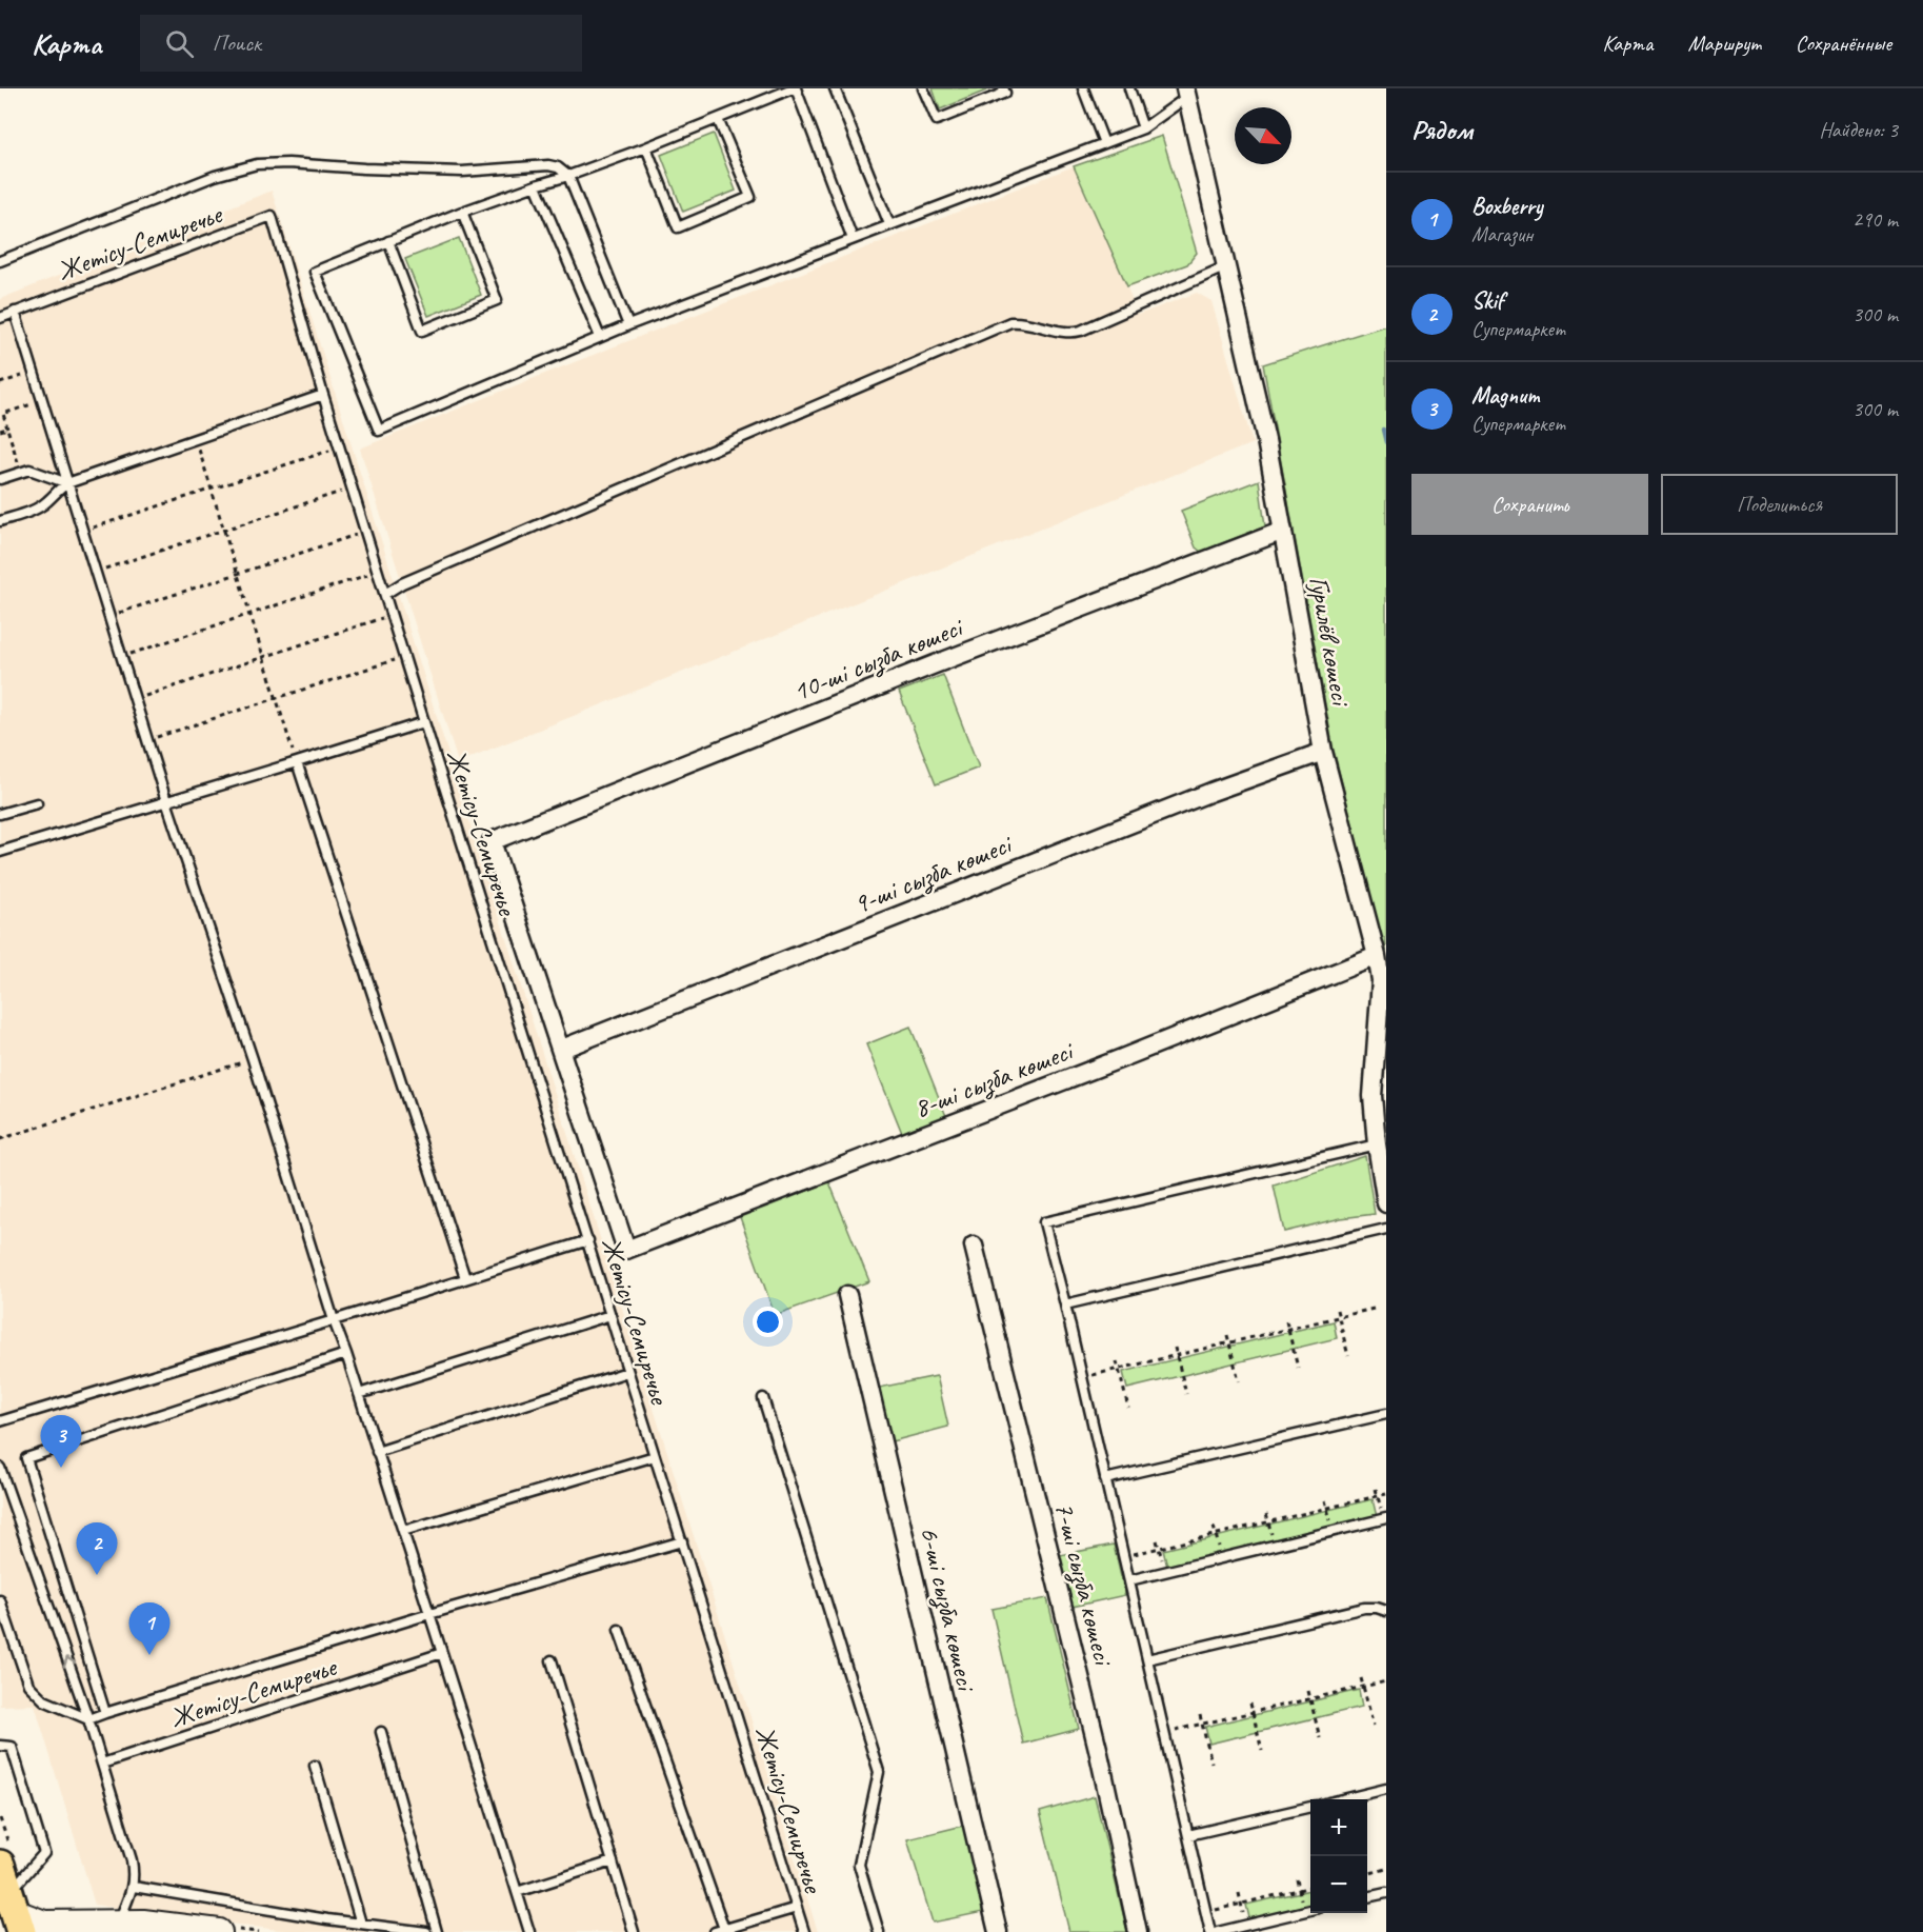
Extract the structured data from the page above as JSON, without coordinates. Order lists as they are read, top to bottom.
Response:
{
  "streets": {
    "street": [
      "Гурилёв көшесі",
      "10-ші сызба көшесі",
      "9-ші сызба көшесі",
      "8-ші сызба көшесі",
      "7-ші сызба көшесі",
      "6-ші сызба көшесі"
    ],
    "lane": ["Жетісу-Семиречье"]
  },
  "crossings": [
    ["Гурилёв көшесі", "10-ші сызба көшесі"],
    ["Гурилёв көшесі", "9-ші сызба көшесі"],
    ["Гурилёв көшесі", "8-ші сызба көшесі"],
    ["10-ші сызба көшесі", "9-ші сызба көшесі"],
    ["10-ші сызба көшесі", "8-ші сызба көшесі"],
    ["9-ші сызба көшесі", "8-ші сызба көшесі"]
  ],
  "north": "bottom right",
  "page": {
    "header": "Карта",
    "search": "Поиск",
    "nav": ["Карта", "Маршрут", "Сохранённые"],
    "heading": ["Рядом", "Найдено: 3"],
    "list": [
      {
        "mark": "1",
        "name": "Boxberry",
        "note": "Магазин",
        "value": "290 m"
      },
      {
        "mark": "2",
        "name": "Skif",
        "note": "Супермаркет",
        "value": "300 m"
      },
      {
        "mark": "3",
        "name": "Magnum",
        "note": "Супермаркет",
        "value": "300 m"
      }
    ],
    "buttons": ["Сохранить", "Поделиться"],
    "pins": ["3", "2", "1"],
    "map_buttons": ["+", "−"]
  }
}
